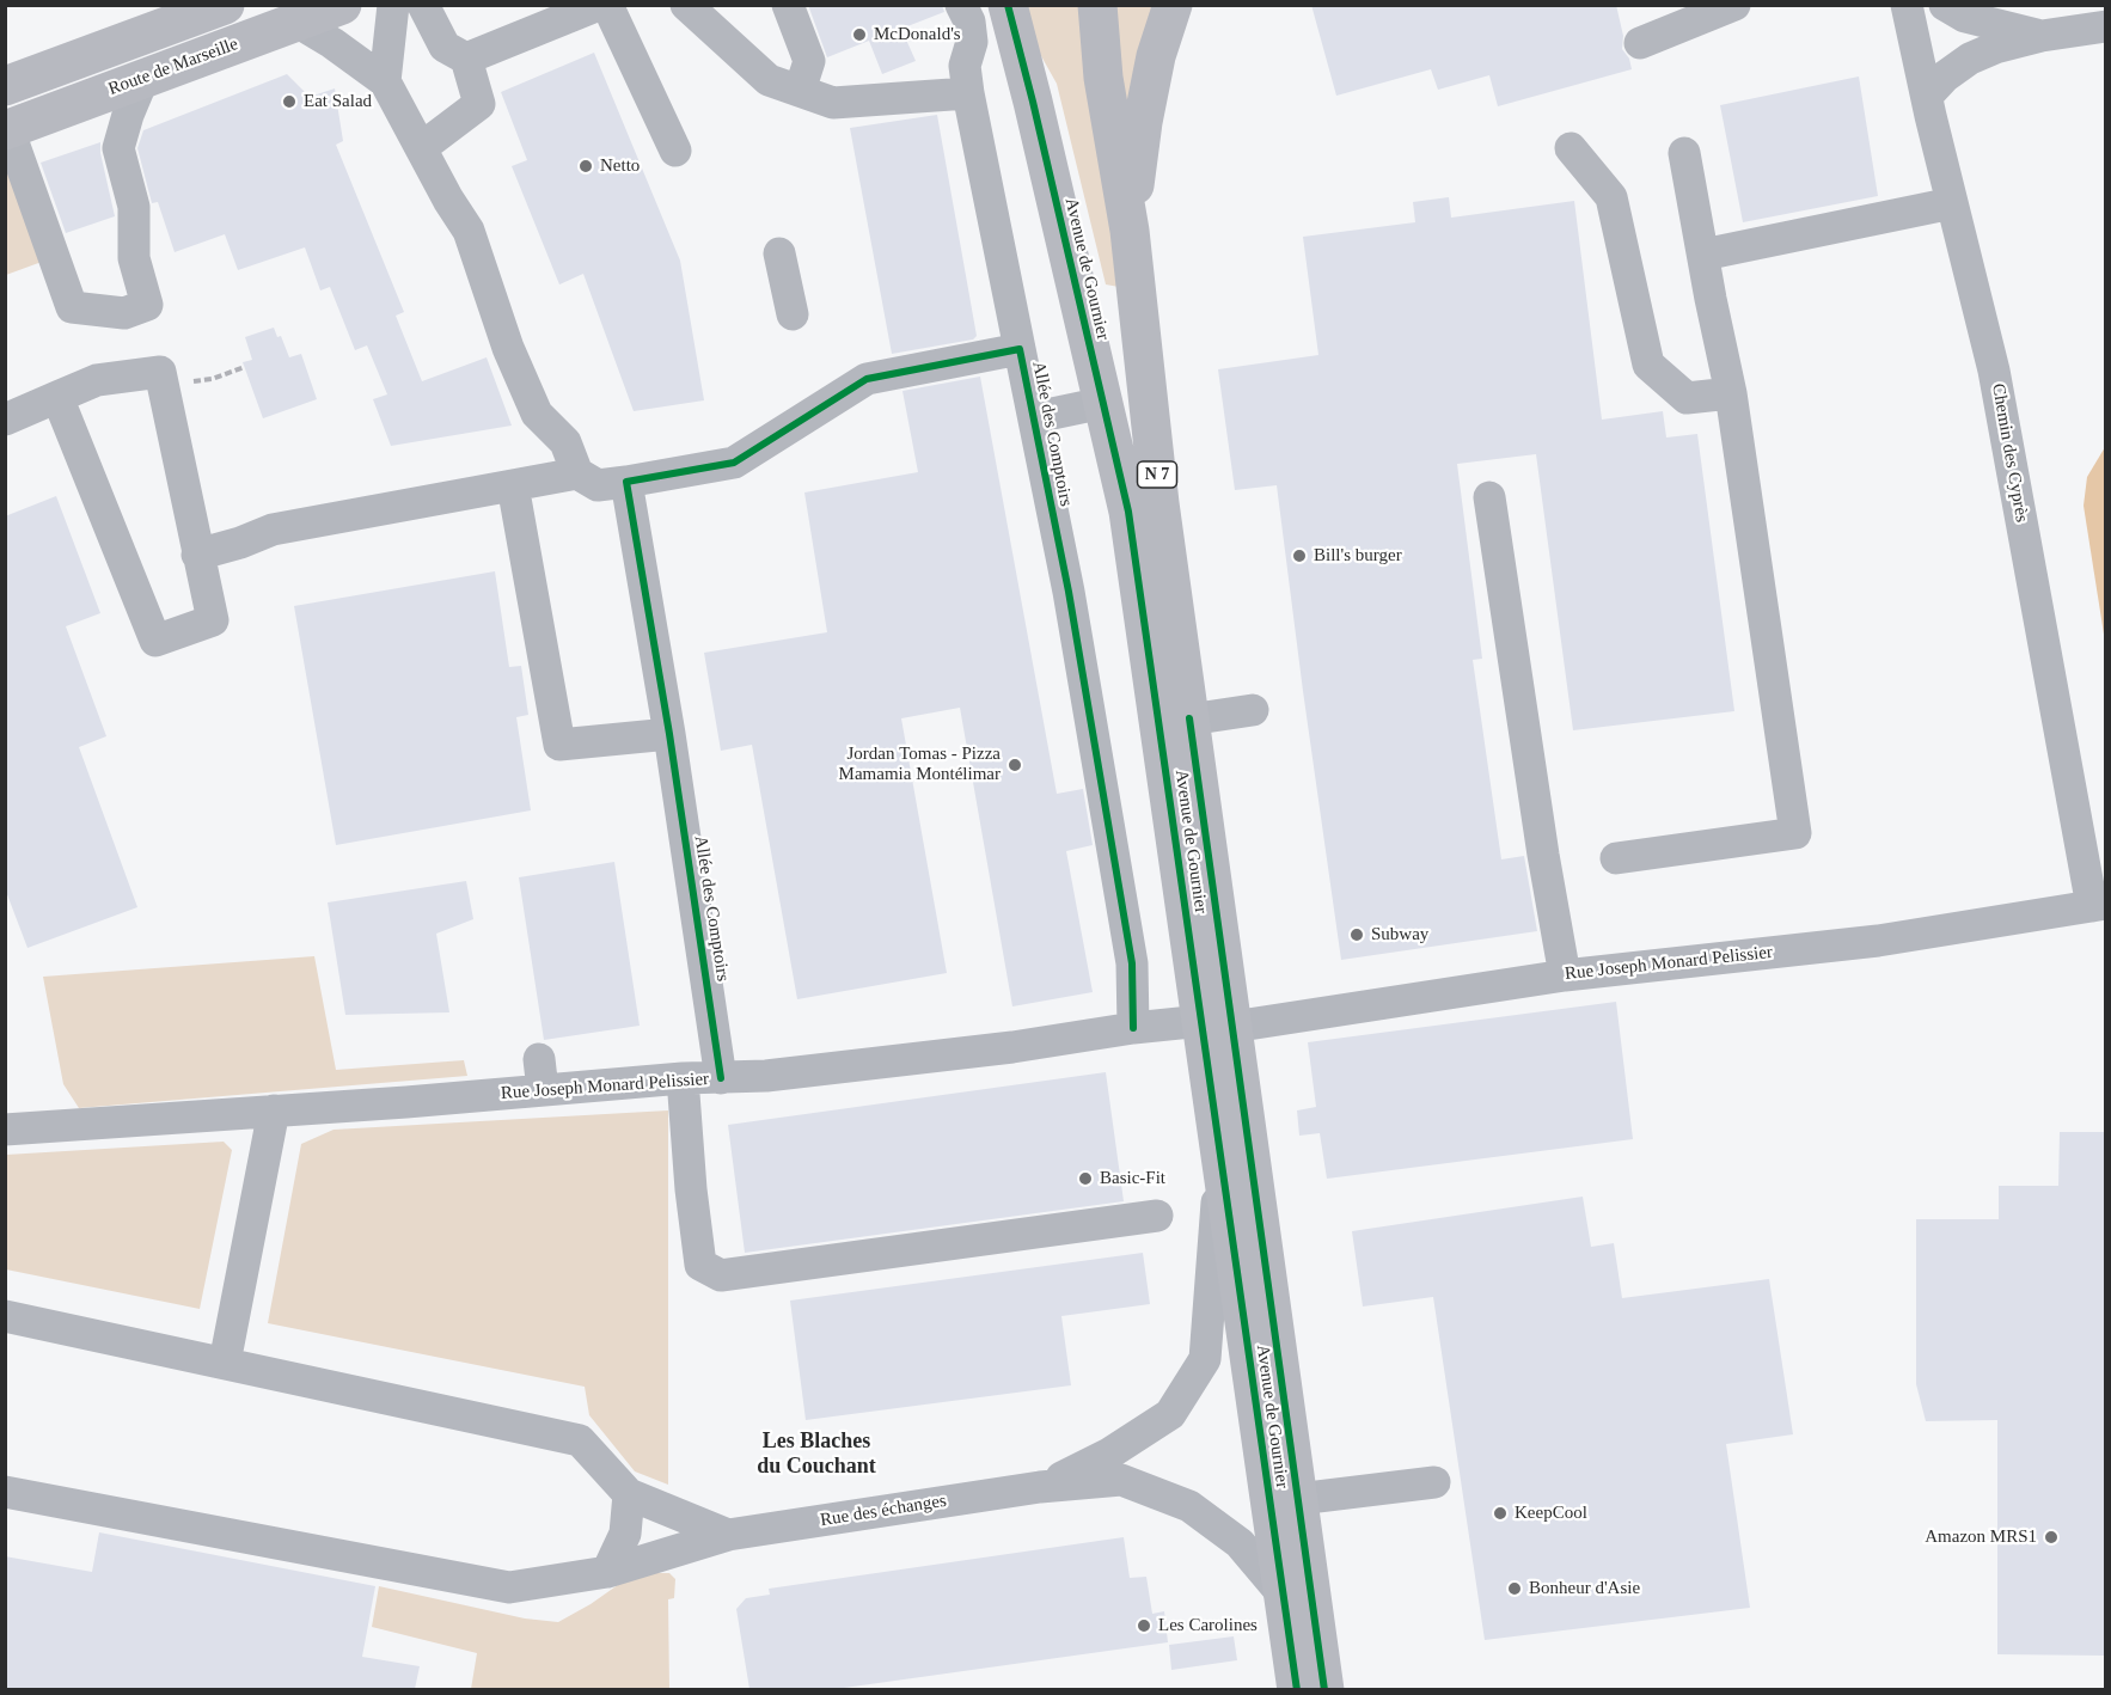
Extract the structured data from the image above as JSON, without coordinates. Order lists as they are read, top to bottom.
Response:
{
  "streets": {
    "main road": ["Route de Marseille", "Avenue de Gournier", "N 7"],
    "street": [
      "Allée des Comptoirs",
      "Chemin des Cyprès",
      "Rue Joseph Monard Pelissier",
      "Rue des échanges"
    ]
  },
  "crossings": [
    ["Avenue de Gournier", "N 7"],
    ["Avenue de Gournier", "Rue Joseph Monard Pelissier"],
    ["Allée des Comptoirs", "Rue Joseph Monard Pelissier"],
    ["Chemin des Cyprès", "Rue Joseph Monard Pelissier"]
  ],
  "districts": ["Les Blaches du Couchant"],
  "places": [
    "McDonald's",
    "Eat Salad",
    "Netto",
    "Bill's burger",
    "Jordan Tomas - Pizza Mamamia Montélimar",
    "Subway",
    "Basic-Fit",
    "KeepCool",
    "Amazon MRS1",
    "Bonheur d'Asie",
    "Les Carolines"
  ]
}
